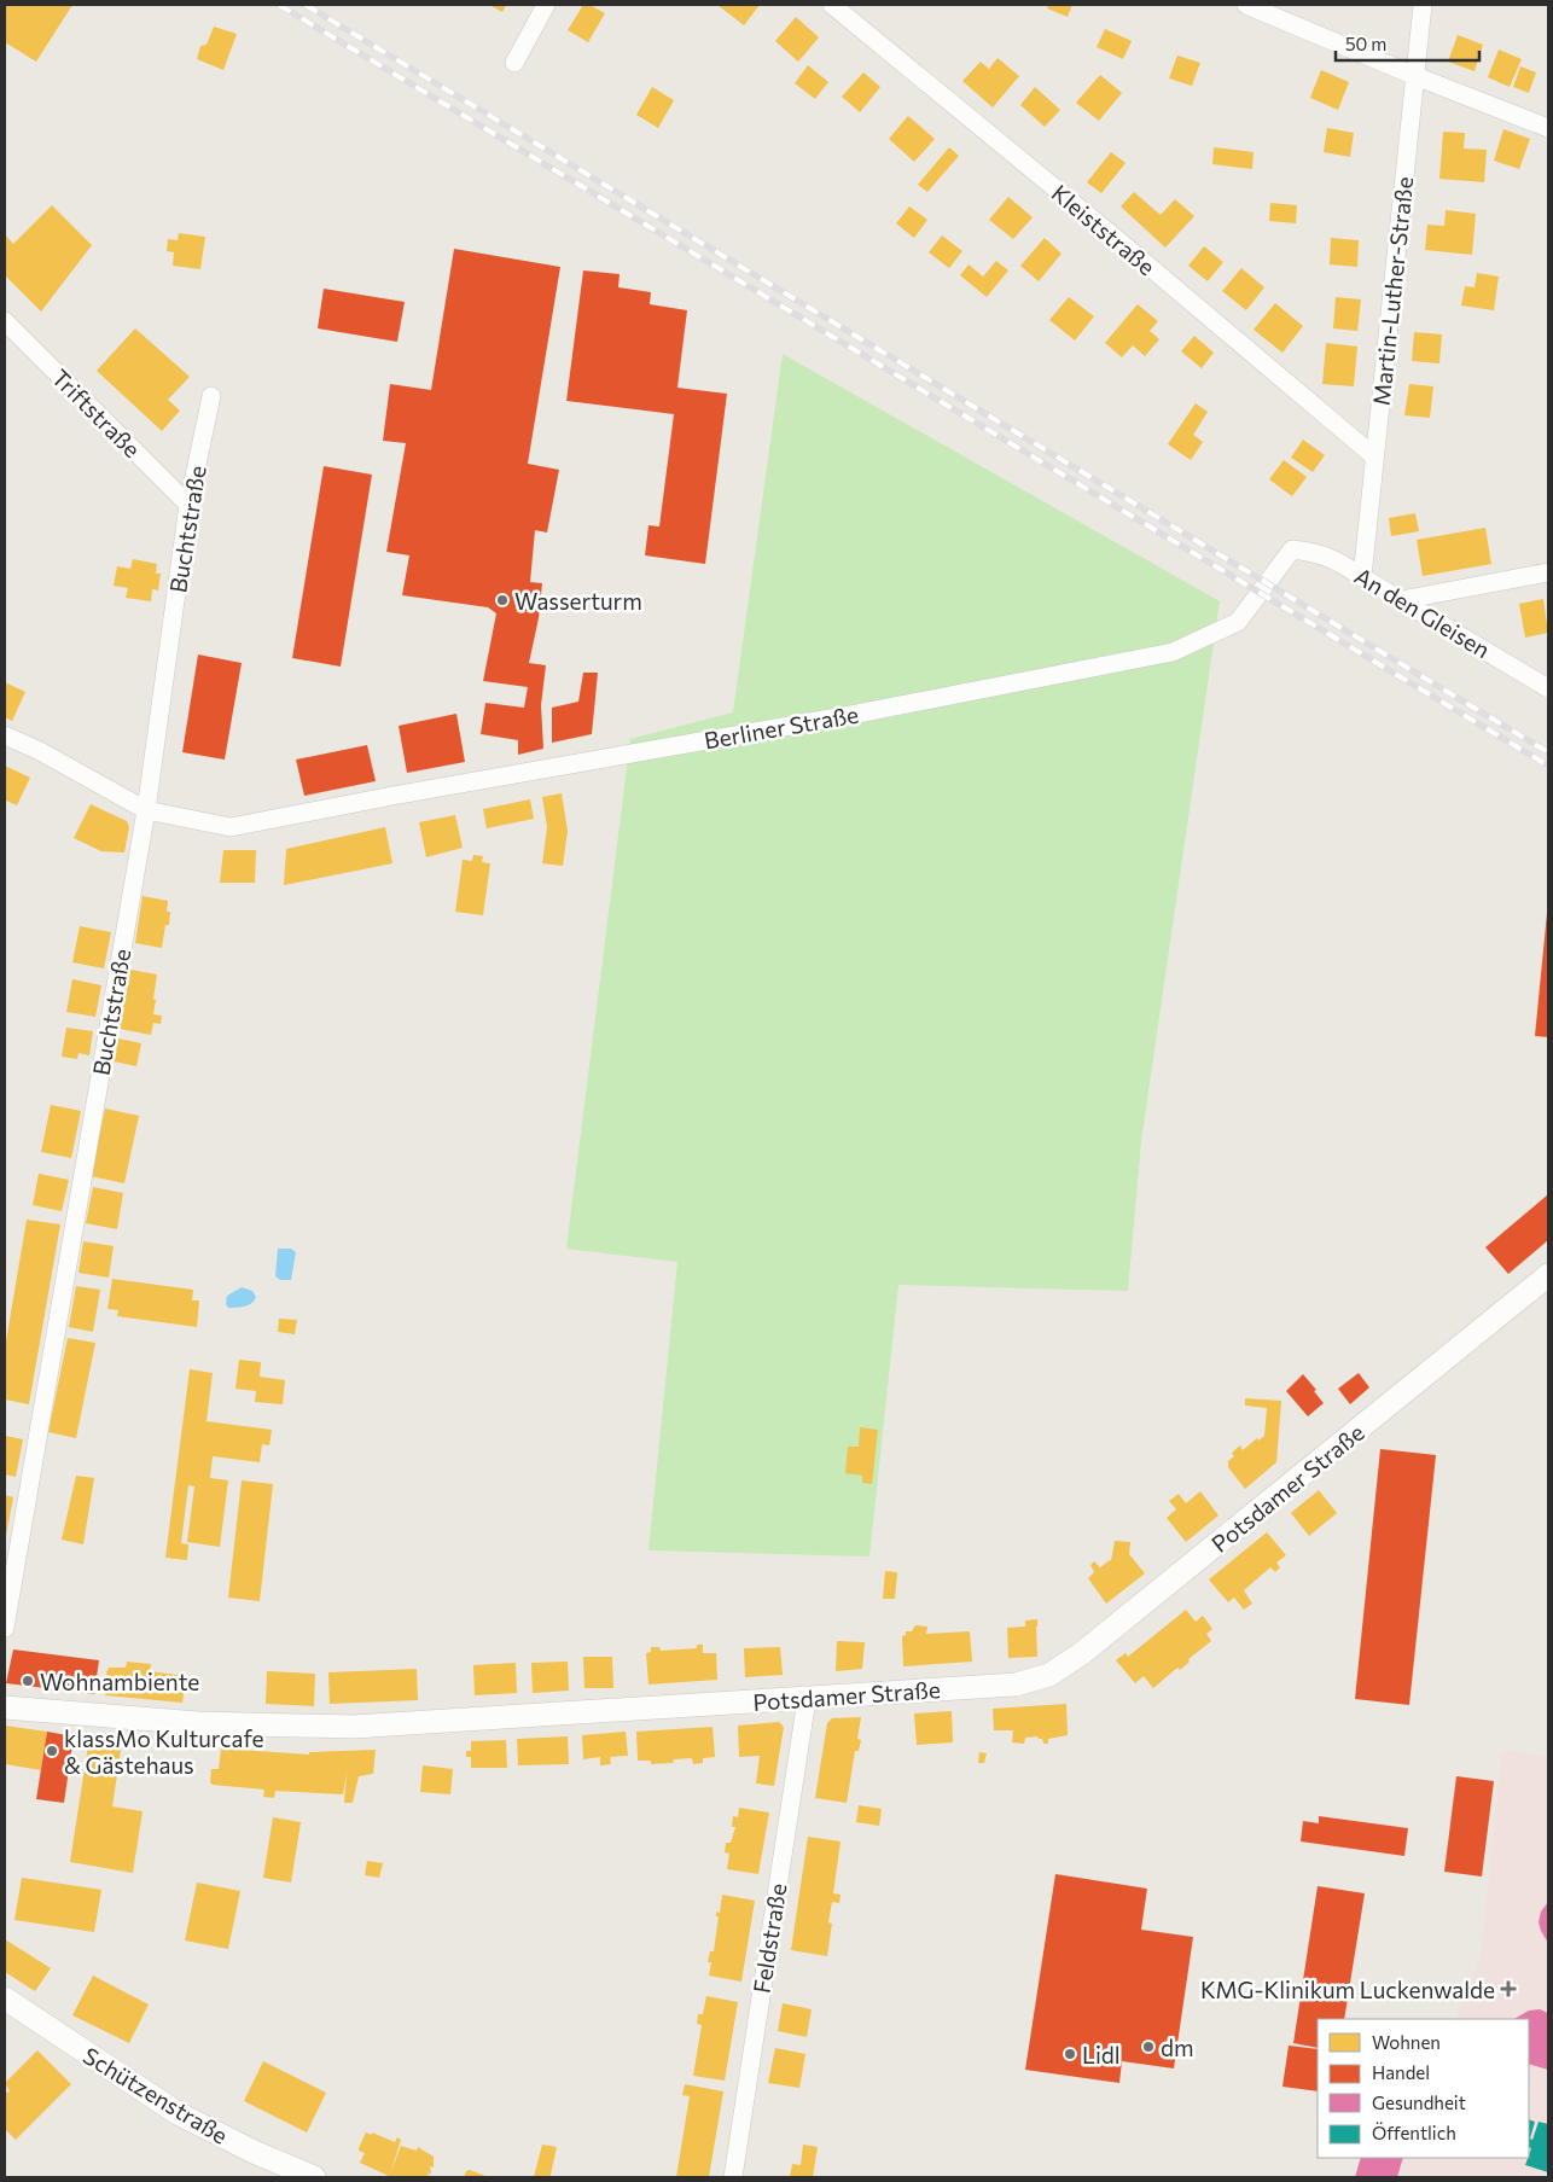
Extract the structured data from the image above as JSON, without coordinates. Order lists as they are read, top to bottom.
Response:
{
  "streets": {
    "street": [
      "Kleiststraße",
      "Martin-Luther-Straße",
      "Triftstraße",
      "Buchtstraße",
      "An den Gleisen",
      "Berliner Straße",
      "Potsdamer Straße",
      "Feldstraße",
      "Schützenstraße"
    ]
  },
  "crossings": [
    ["Kleiststraße", "Martin-Luther-Straße"],
    ["Martin-Luther-Straße", "An den Gleisen"],
    ["Triftstraße", "Buchtstraße"],
    ["Buchtstraße", "Berliner Straße"],
    ["An den Gleisen", "Berliner Straße"],
    ["Potsdamer Straße", "Feldstraße"]
  ],
  "places": {
    "other": [
      "Wasserturm",
      "Wohnambiente",
      "klassMo Kulturcafe & Gästehaus",
      "dm",
      "Lidl"
    ],
    "health": ["KMG-Klinikum Luckenwalde"]
  },
  "legend": [
    "Wohnen",
    "Handel",
    "Gesundheit",
    "Öffentlich"
  ],
  "scale_bar": "50 m"
}
